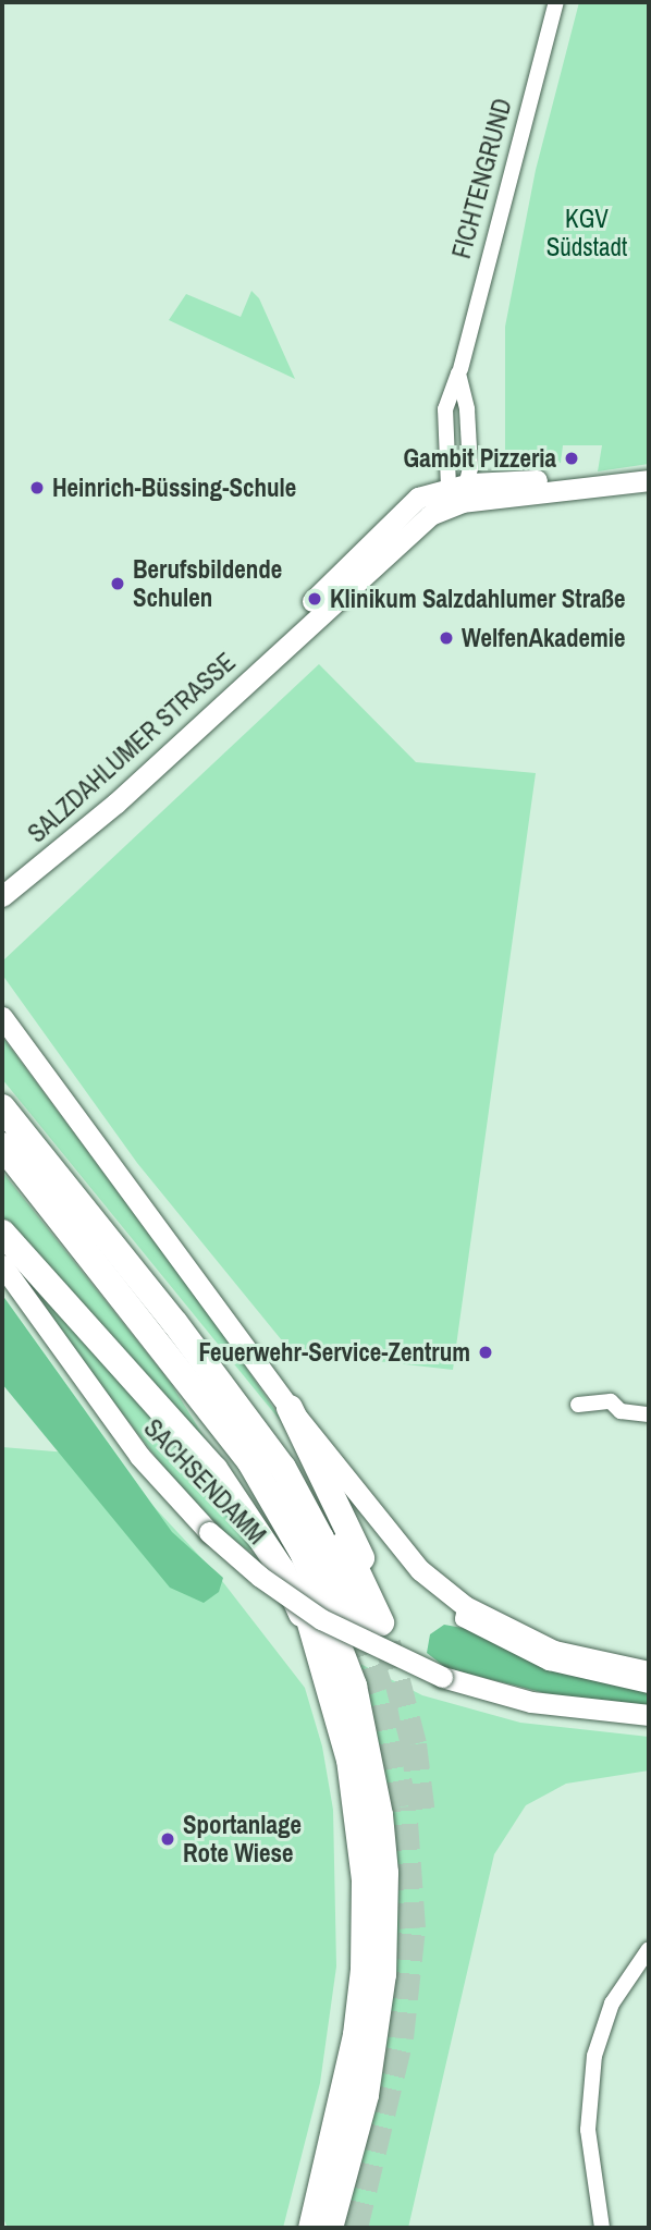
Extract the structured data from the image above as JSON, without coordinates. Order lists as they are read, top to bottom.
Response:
{
  "streets": {
    "street": ["FICHTENGRUND", "SALZDAHLUMER STRASSE", "SACHSENDAMM"]
  },
  "parks": ["KGV Südstadt"],
  "places": [
    "Gambit Pizzeria",
    "Heinrich-Büssing-Schule",
    "Berufsbildende Schulen",
    "Klinikum Salzdahlumer Straße",
    "WelfenAkademie",
    "Feuerwehr-Service-Zentrum",
    "Sportanlage Rote Wiese"
  ]
}
